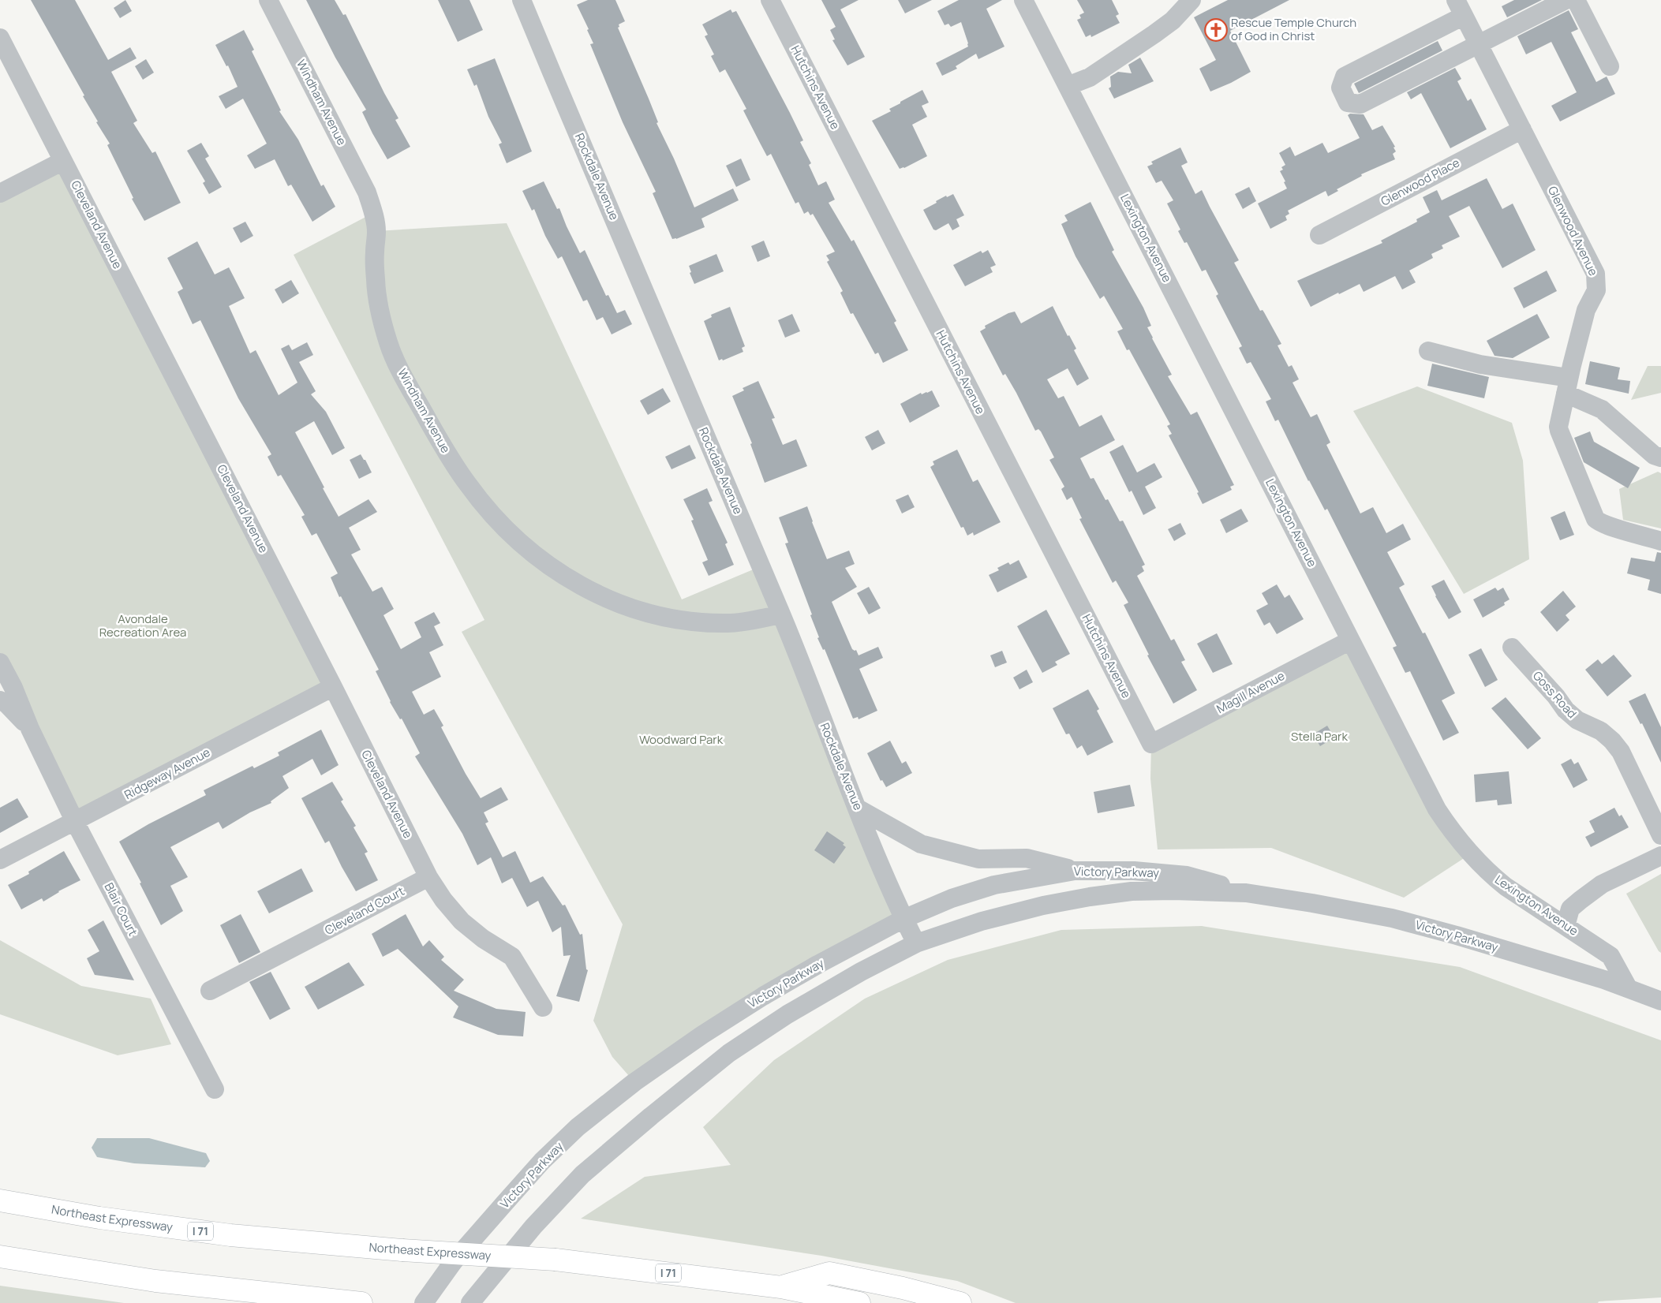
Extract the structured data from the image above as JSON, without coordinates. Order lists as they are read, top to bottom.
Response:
{
  "streets": {
    "highway": ["Northeast Expressway", "I 71"],
    "street": [
      "Hutchins Avenue",
      "Windham Avenue",
      "Rockdale Avenue",
      "Glenwood Place",
      "Cleveland Avenue",
      "Glenwood Avenue",
      "Lexington Avenue",
      "Magill Avenue",
      "Goss Road",
      "Ridgeway Avenue",
      "Victory Parkway",
      "Blair Court",
      "Cleveland Court"
    ]
  },
  "crossings": [
    ["Hutchins Avenue", "Magill Avenue"],
    ["Windham Avenue", "Rockdale Avenue"],
    ["Rockdale Avenue", "Victory Parkway"],
    ["Glenwood Place", "Glenwood Avenue"],
    ["Cleveland Avenue", "Ridgeway Avenue"],
    ["Cleveland Avenue", "Cleveland Court"],
    ["Lexington Avenue", "Magill Avenue"],
    ["Lexington Avenue", "Victory Parkway"],
    ["Ridgeway Avenue", "Blair Court"]
  ],
  "parks": ["Avondale Recreation Area", "Stella Park", "Woodward Park"],
  "places": {
    "church": ["Rescue Temple Church of God in Christ"]
  }
}
